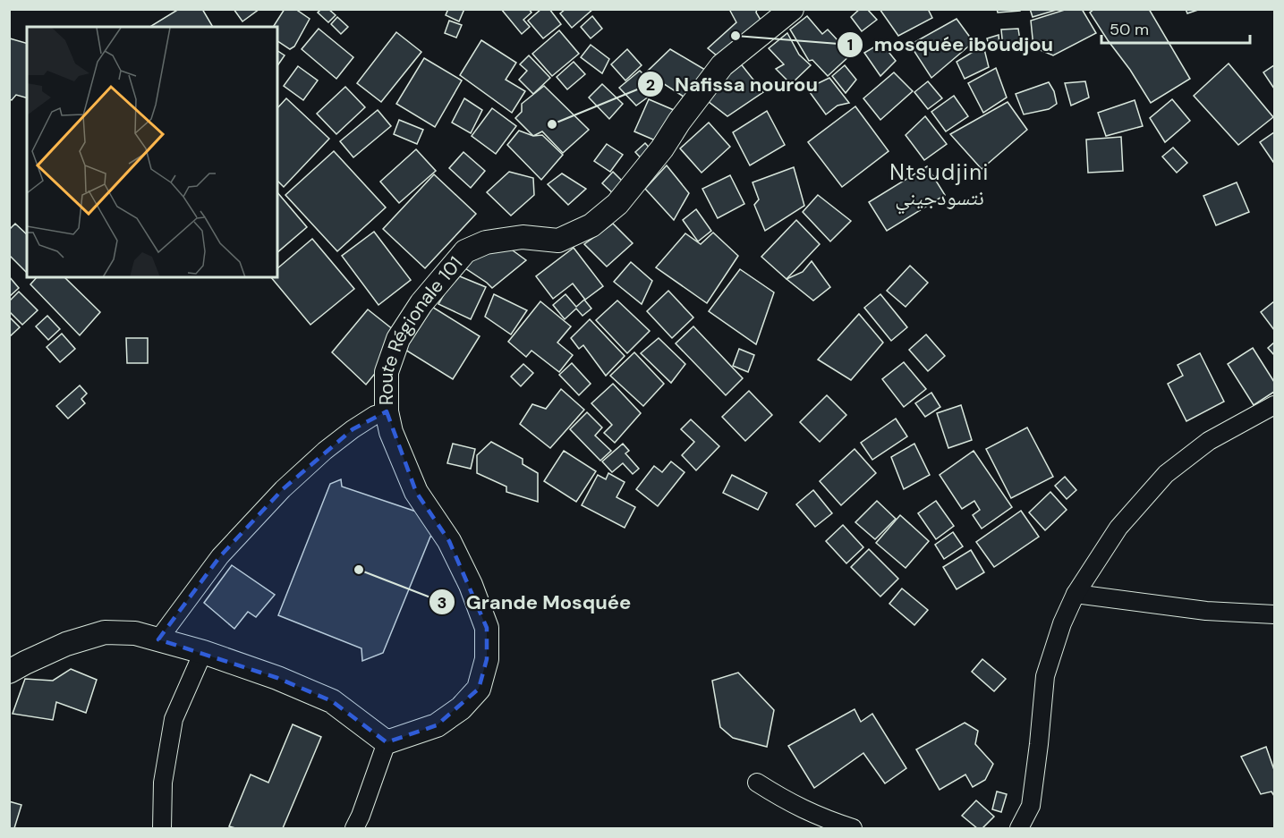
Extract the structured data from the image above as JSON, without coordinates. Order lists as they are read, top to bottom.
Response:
{
  "streets": {
    "street": ["Route Régionale 101"]
  },
  "districts": ["Ntsudjini نتسودجيني"],
  "places": ["mosquée iboudjou", "Nafissa nourou", "Grande Mosquée"],
  "scale_bar": "50 m"
}
